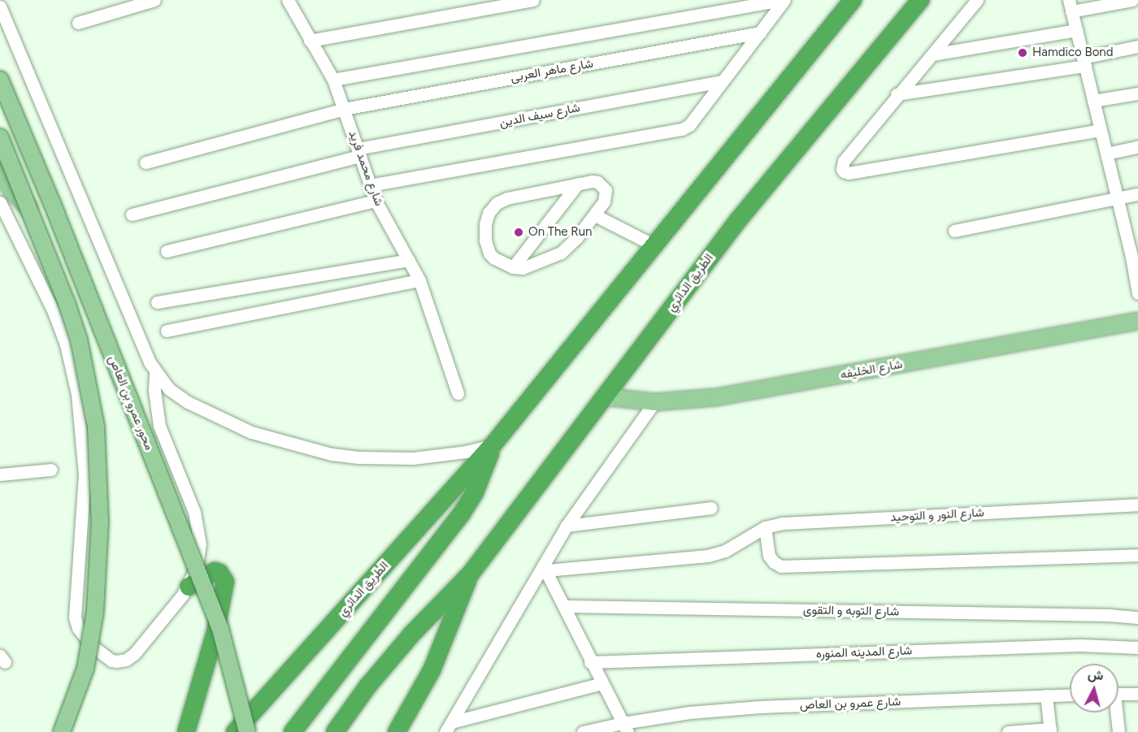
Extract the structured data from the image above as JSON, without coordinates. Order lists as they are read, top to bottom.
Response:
{
  "streets": {
    "highway": ["الطريق الدائري"],
    "main road": ["شارع الخليفه", "محور عمرو بن العاص"],
    "street": [
      "شارع ماهر العربى",
      "شارع سيف الدين",
      "شارع محمد فريد",
      "شارع النور و التوحيد",
      "شارع التوبه و التقوى",
      "شارع المدينه المنوره",
      "شارع عمرو بن العاص"
    ]
  },
  "crossings": [
    ["شارع ماهر العربى", "شارع محمد فريد"],
    ["شارع سيف الدين", "شارع محمد فريد"],
    ["الطريق الدائري", "شارع الخليفه"]
  ],
  "places": ["Hamdico Bond", "On The Run"],
  "north": "top"
}
